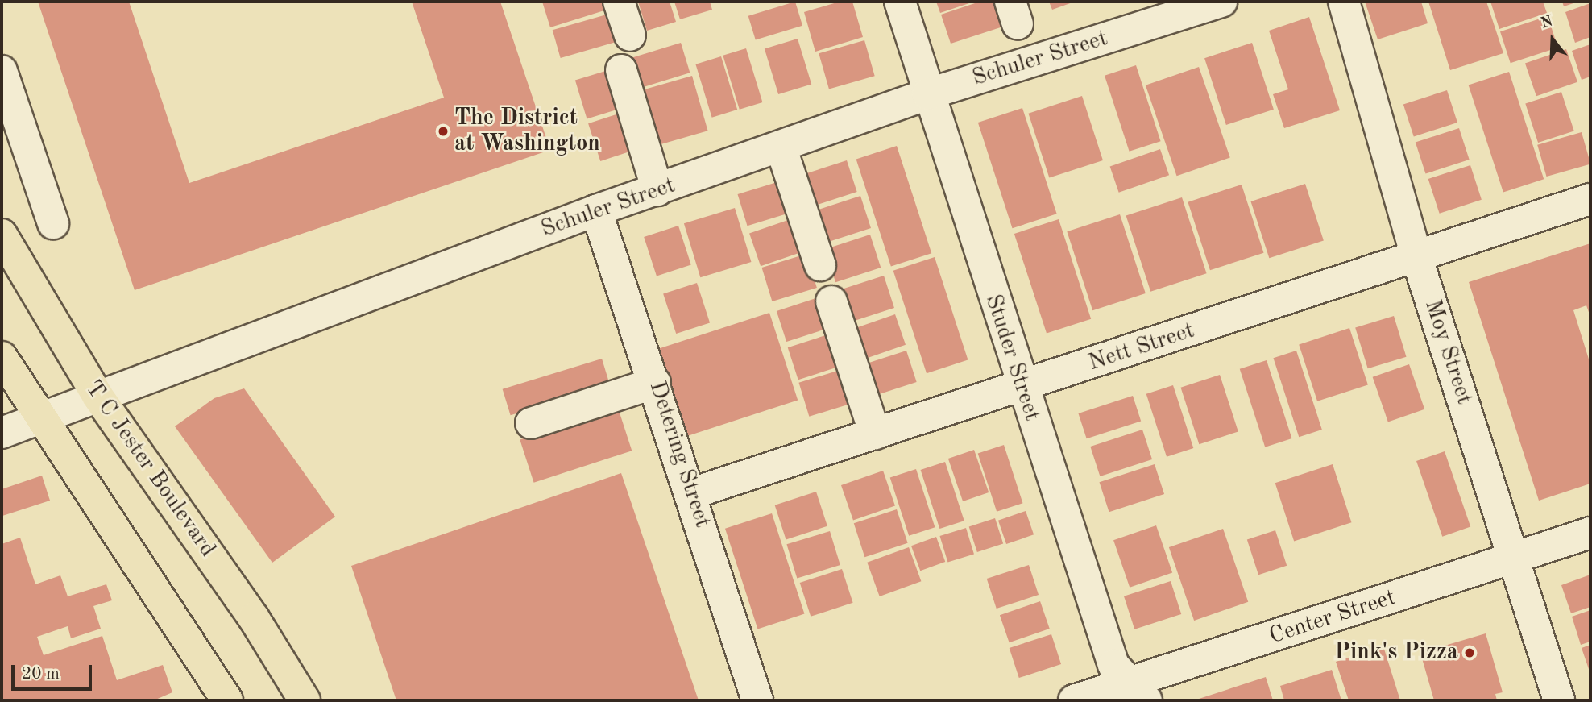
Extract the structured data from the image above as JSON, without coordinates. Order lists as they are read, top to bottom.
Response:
{
  "streets": {
    "main road": ["T C Jester Boulevard"],
    "street": [
      "Schuler Street",
      "Nett Street",
      "Moy Street",
      "Studer Street",
      "Detering Street",
      "Center Street"
    ]
  },
  "crossings": [
    ["Schuler Street", "Studer Street"],
    ["Schuler Street", "Detering Street"],
    ["Schuler Street", "T C Jester Boulevard"],
    ["Nett Street", "Moy Street"],
    ["Nett Street", "Studer Street"],
    ["Nett Street", "Detering Street"],
    ["Moy Street", "Center Street"],
    ["Studer Street", "Center Street"]
  ],
  "places": ["The District at Washington", "Pink's Pizza"],
  "scale_bar": "20 m",
  "north": "top"
}
